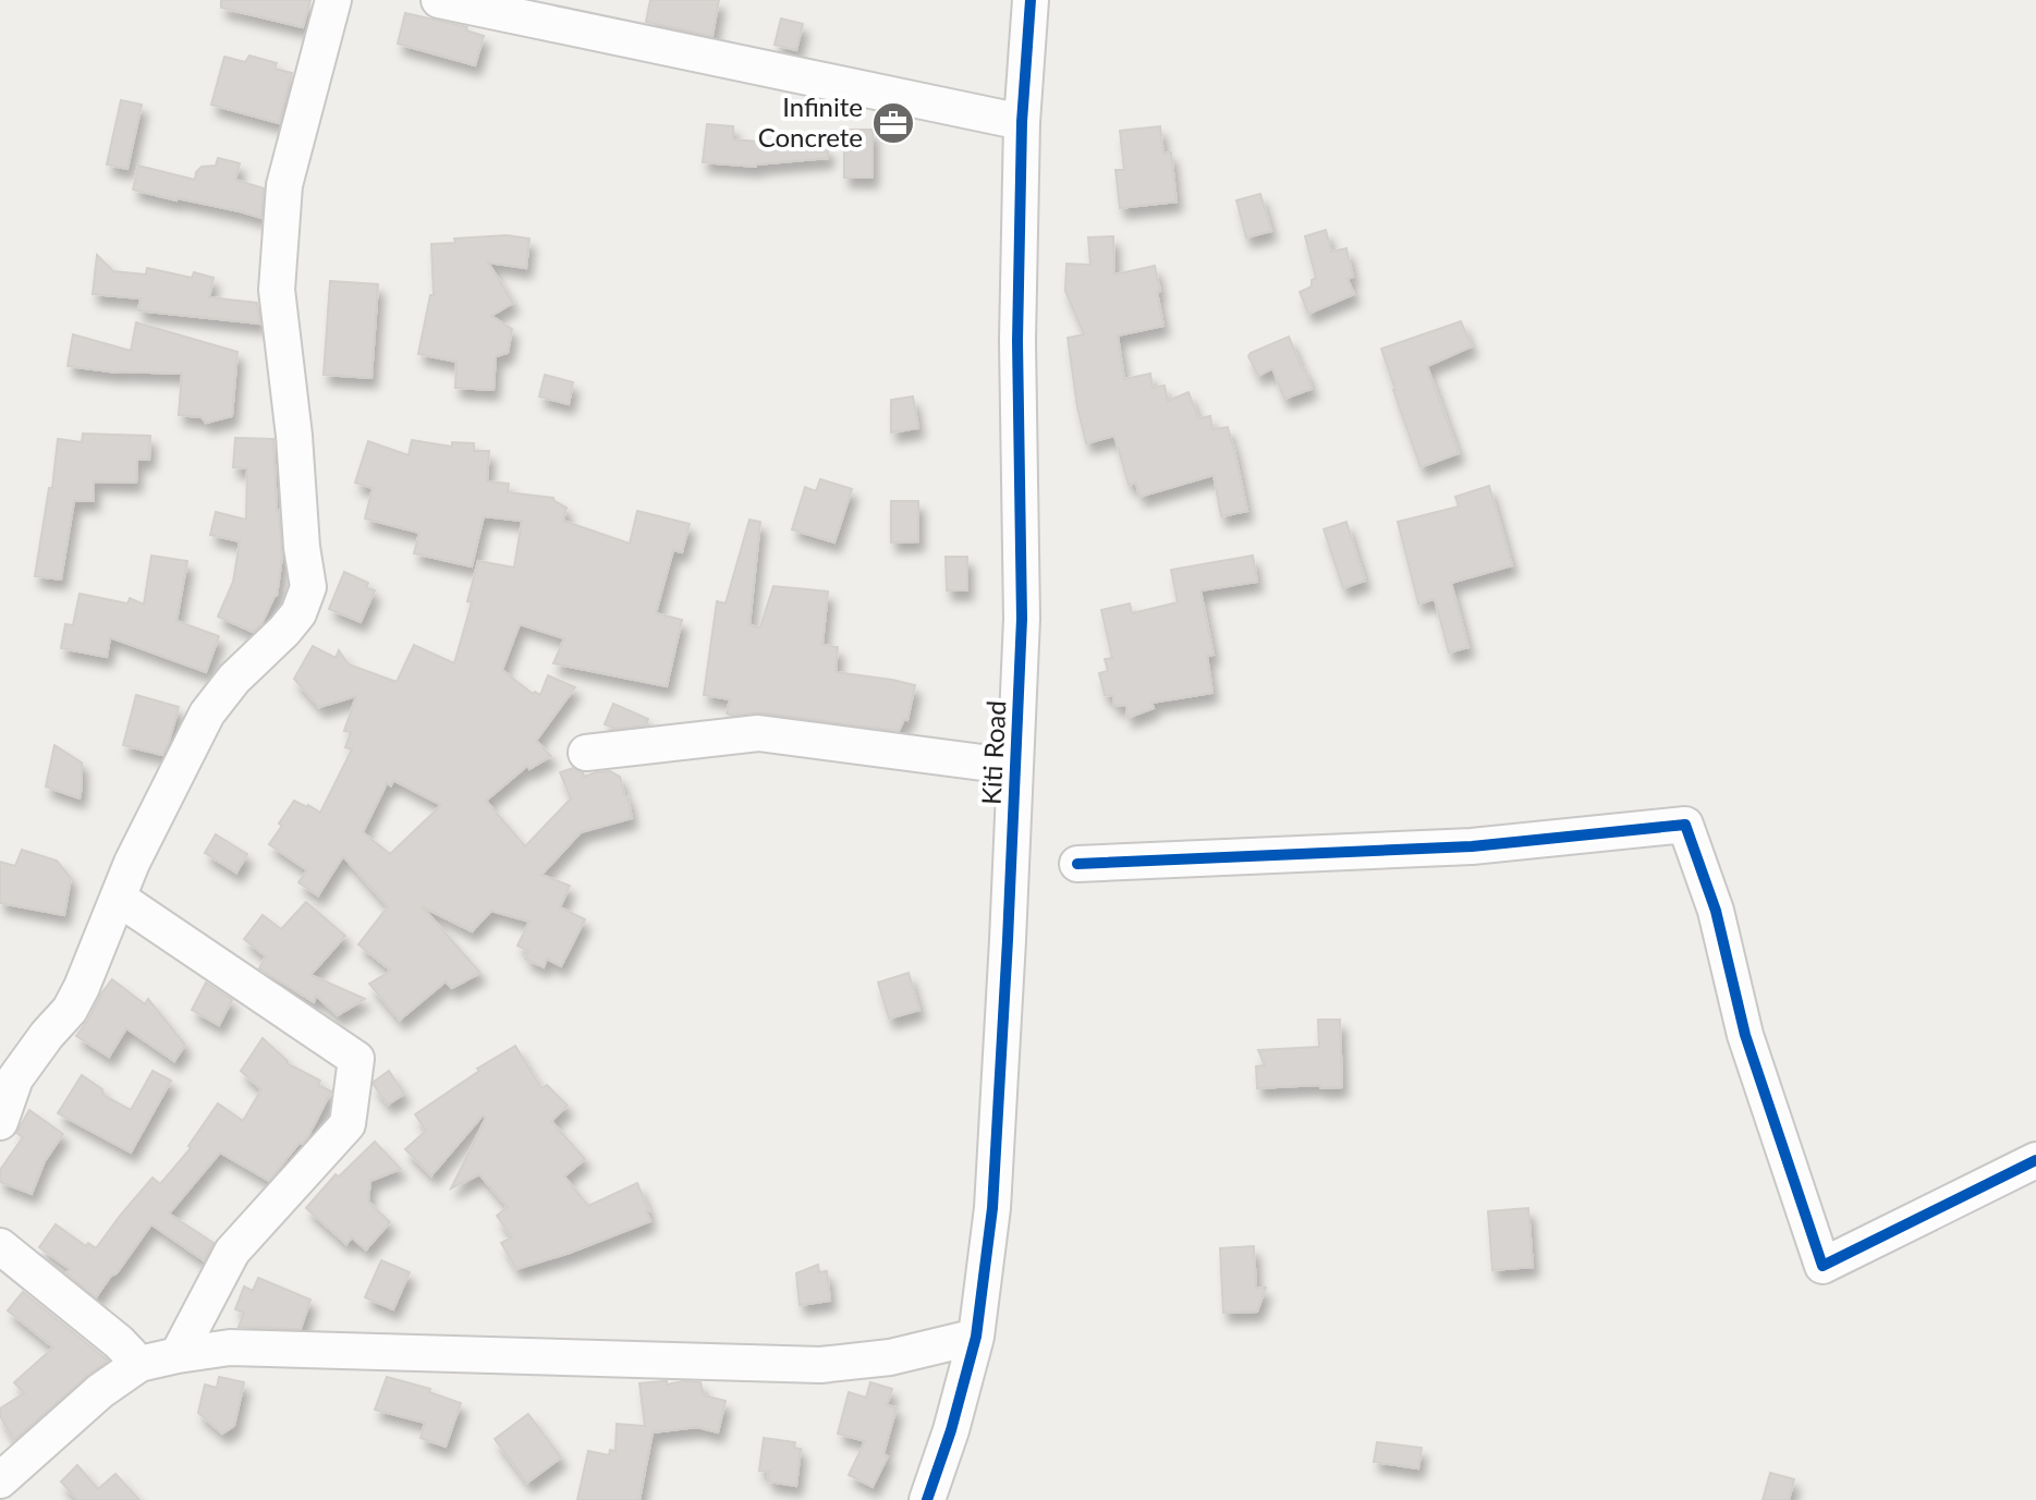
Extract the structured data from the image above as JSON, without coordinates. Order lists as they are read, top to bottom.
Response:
{
  "streets": {
    "street": ["Kiti Road"]
  },
  "places": {
    "office": ["Infinite Concrete"]
  }
}
